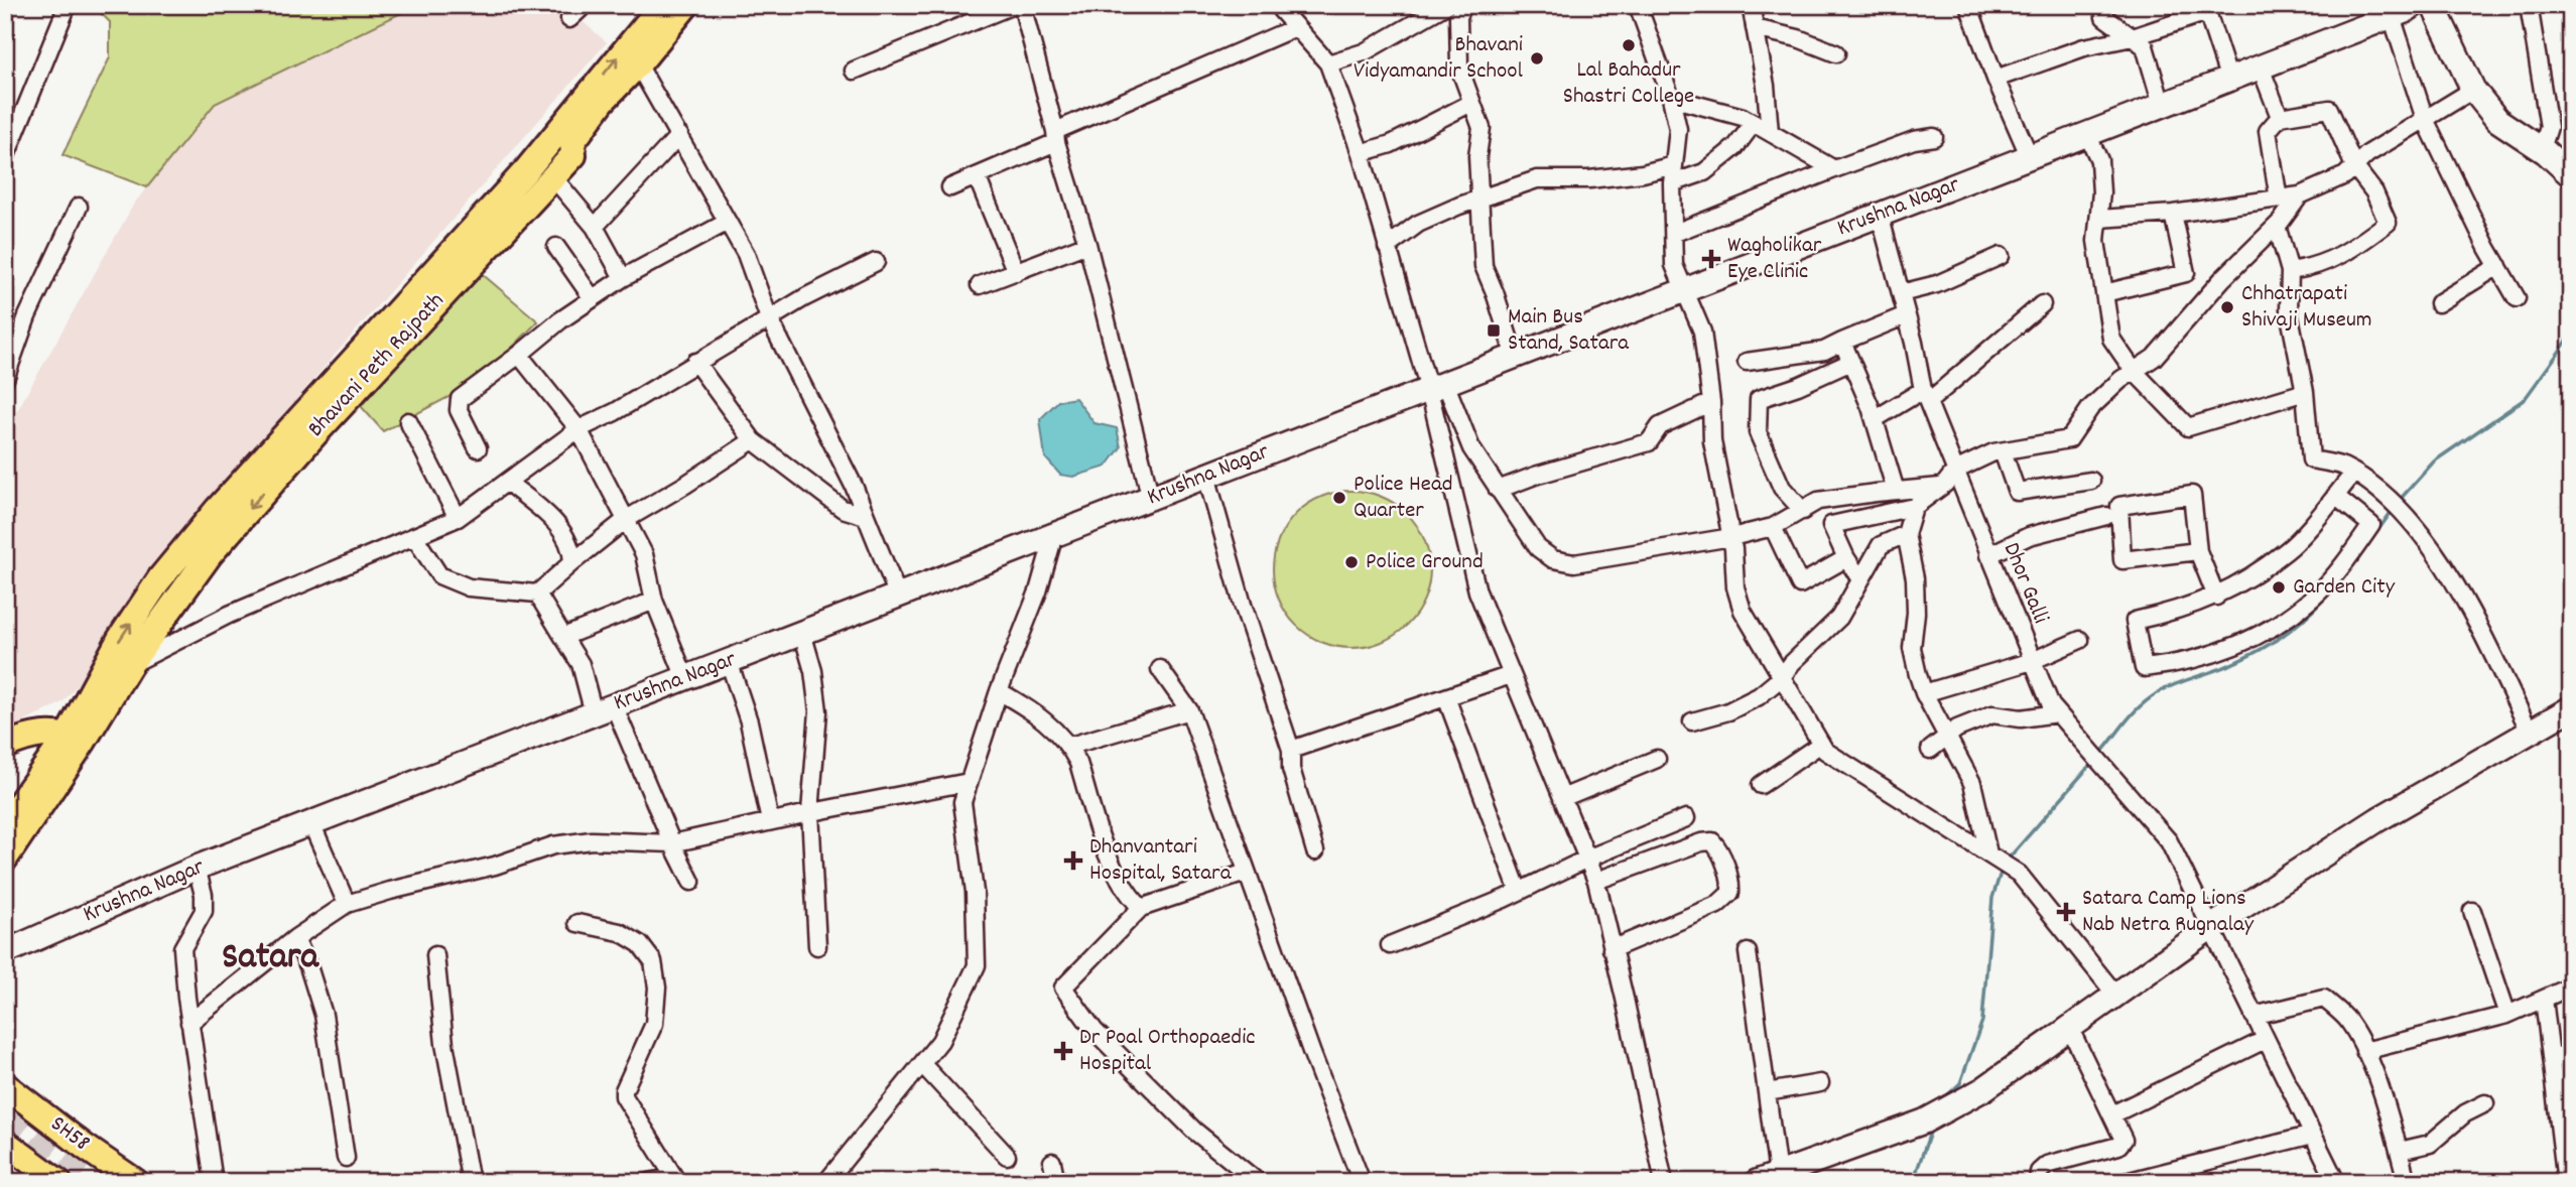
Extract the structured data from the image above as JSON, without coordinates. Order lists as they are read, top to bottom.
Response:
{
  "streets": {
    "main road": ["Krushna Nagar", "Bhavani Peth Rajpath", "SH58"],
    "street": ["Dhor Galli"]
  },
  "crossings": [
    ["Krushna Nagar", "Dhor Galli"]
  ],
  "districts": ["Satara"],
  "places": {
    "other": [
      "Lal Bahadur Shastri College",
      "Bhavani Vidyamandir School",
      "Chhatrapati Shivaji Museum",
      "Police Head Quarter",
      "Police Ground",
      "Garden City"
    ],
    "health": [
      "Wagholikar Eye Clinic",
      "Dhanvantari Hospital, Satara",
      "Satara Camp Lions Nab Netra Rugnalay",
      "Dr Poal Orthopaedic Hospital"
    ],
    "transit": ["Main Bus Stand, Satara"]
  }
}
